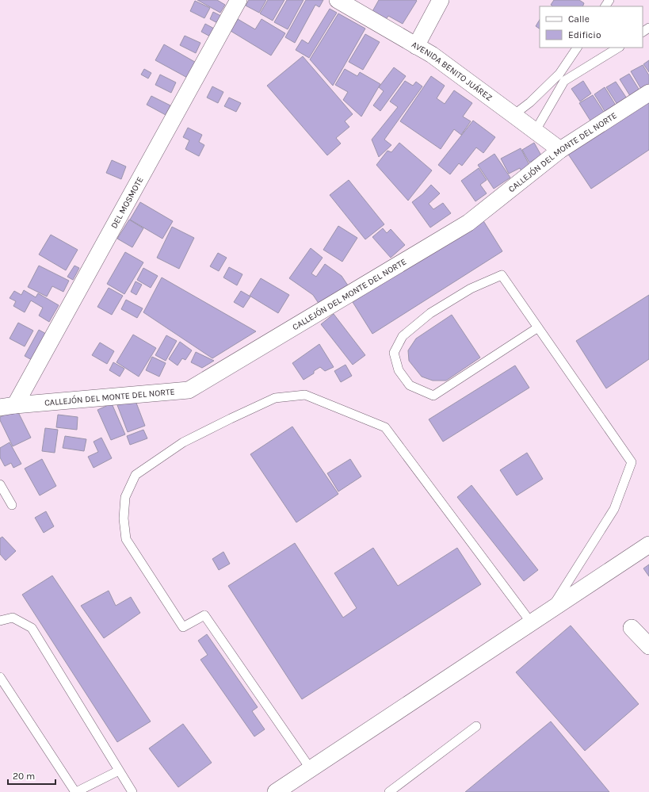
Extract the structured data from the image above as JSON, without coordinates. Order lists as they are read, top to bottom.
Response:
{
  "streets": {
    "street": ["AVENIDA BENITO JUÁREZ", "CALLEJÓN DEL MONTE DEL NORTE", "DEL MOSMOTE"]
  },
  "crossings": [
    ["AVENIDA BENITO JUÁREZ", "CALLEJÓN DEL MONTE DEL NORTE"],
    ["CALLEJÓN DEL MONTE DEL NORTE", "DEL MOSMOTE"]
  ],
  "legend": ["Calle", "Edificio"],
  "scale_bar": "20 m"
}
